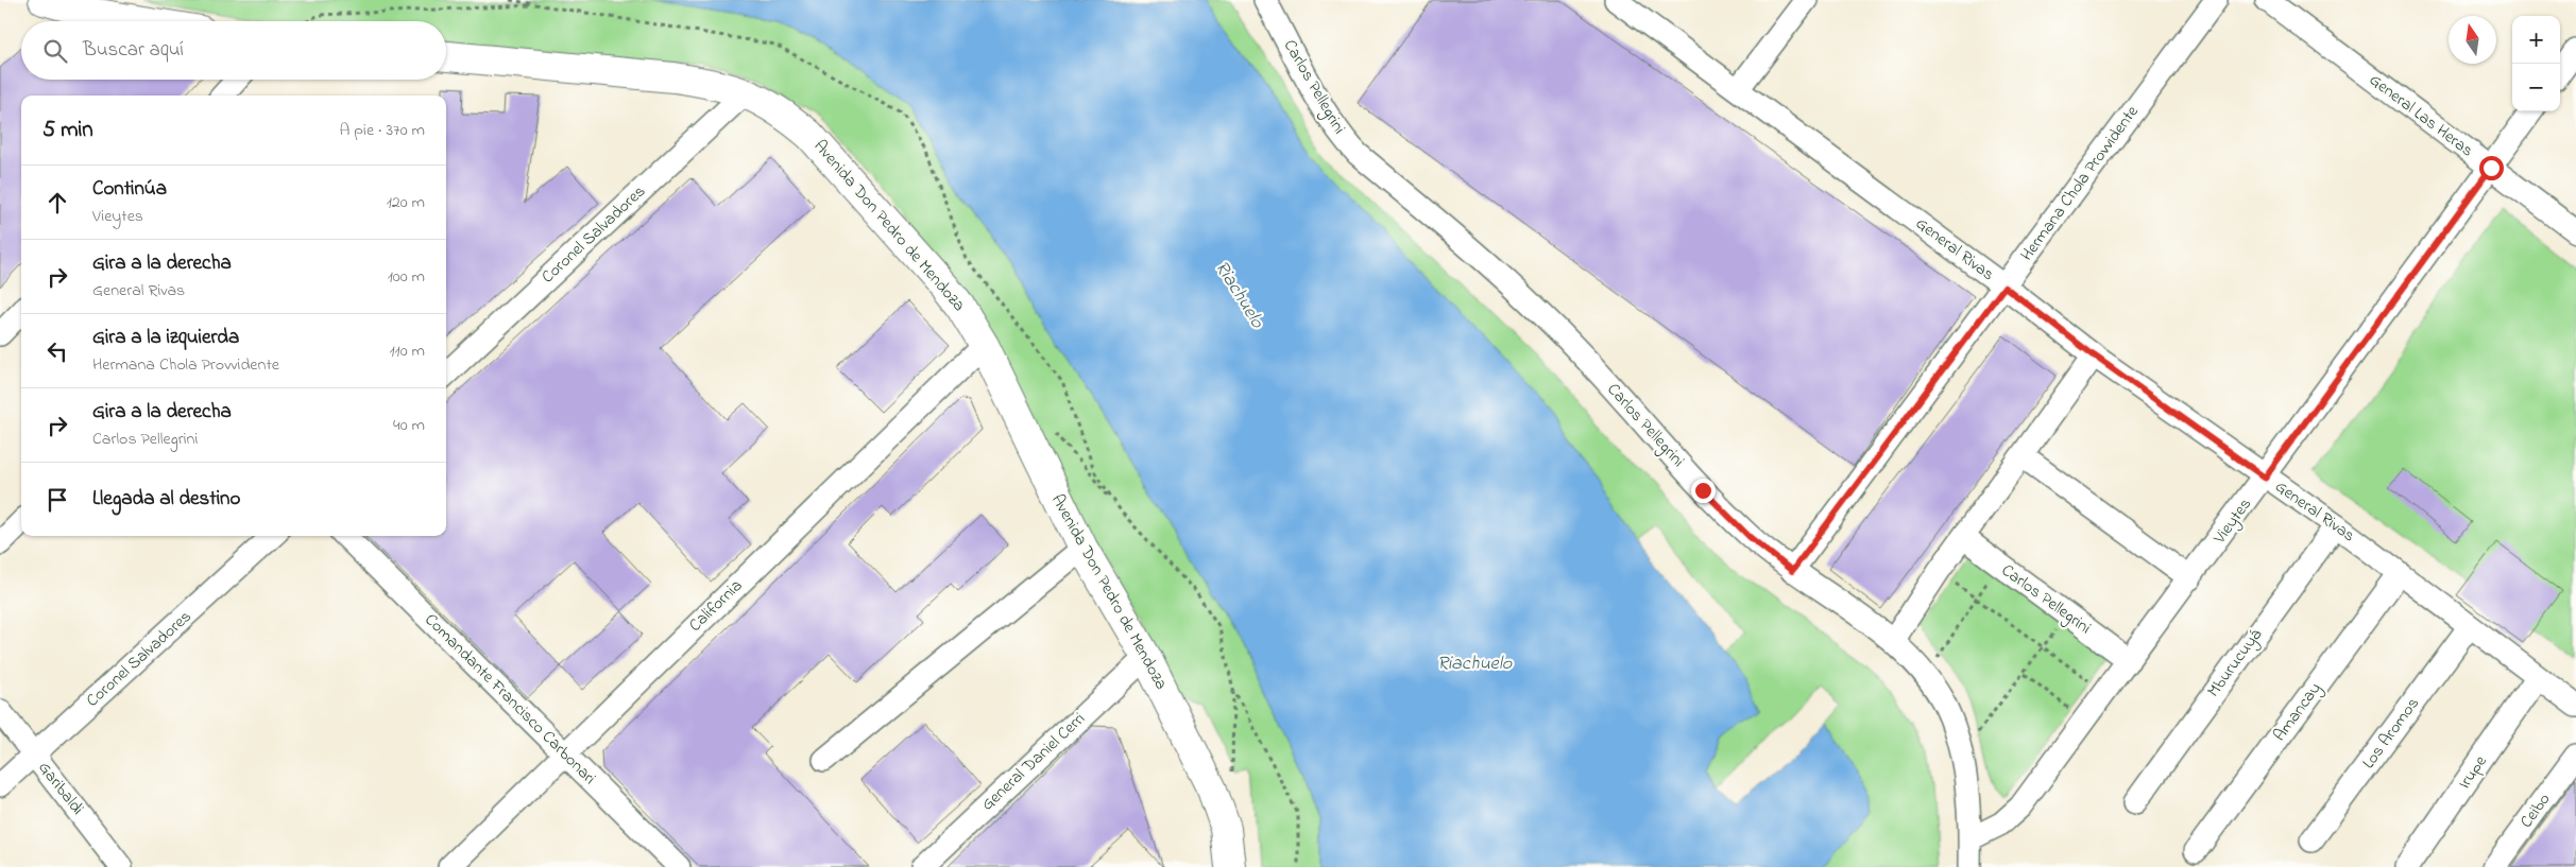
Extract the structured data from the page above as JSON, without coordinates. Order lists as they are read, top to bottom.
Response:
{
  "streets": {
    "main road": ["Avenida Don Pedro de Mendoza"],
    "street": [
      "Carlos Pellegrini",
      "General Las Heras",
      "Hermana Chola Provvidente",
      "Coronel Salvadores",
      "General Rivas",
      "Vieytes",
      "California",
      "Mburucuyá",
      "Comandante Francisco Carbonari",
      "Amancay",
      "Los Aromos",
      "General Daniel Cerri",
      "Irupe",
      "Garibaldi",
      "Ceibo"
    ]
  },
  "crossings": [
    ["Carlos Pellegrini", "Hermana Chola Provvidente"],
    ["Carlos Pellegrini", "Vieytes"],
    ["General Las Heras", "Vieytes"],
    ["Hermana Chola Provvidente", "General Rivas"],
    ["Avenida Don Pedro de Mendoza", "Coronel Salvadores"],
    ["Avenida Don Pedro de Mendoza", "California"],
    ["Avenida Don Pedro de Mendoza", "General Daniel Cerri"],
    ["Coronel Salvadores", "Garibaldi"],
    ["General Rivas", "Vieytes"],
    ["General Rivas", "Mburucuyá"],
    ["General Rivas", "Amancay"],
    ["General Rivas", "Los Aromos"],
    ["General Rivas", "Irupe"],
    ["California", "Comandante Francisco Carbonari"]
  ],
  "water": ["Riachuelo"],
  "north": "top",
  "page": {
    "map_buttons": ["+", "−"],
    "search": "Buscar aquí",
    "heading": ["5 min", "A pie · 370 m"],
    "list": [
      ["Continúa", "Vieytes", "120 m"],
      ["Gira a la derecha", "General Rivas", "100 m"],
      ["Gira a la izquierda", "Hermana Chola Provvidente", "110 m"],
      ["Gira a la derecha", "Carlos Pellegrini", "40 m"],
      "Llegada al destino"
    ]
  }
}
